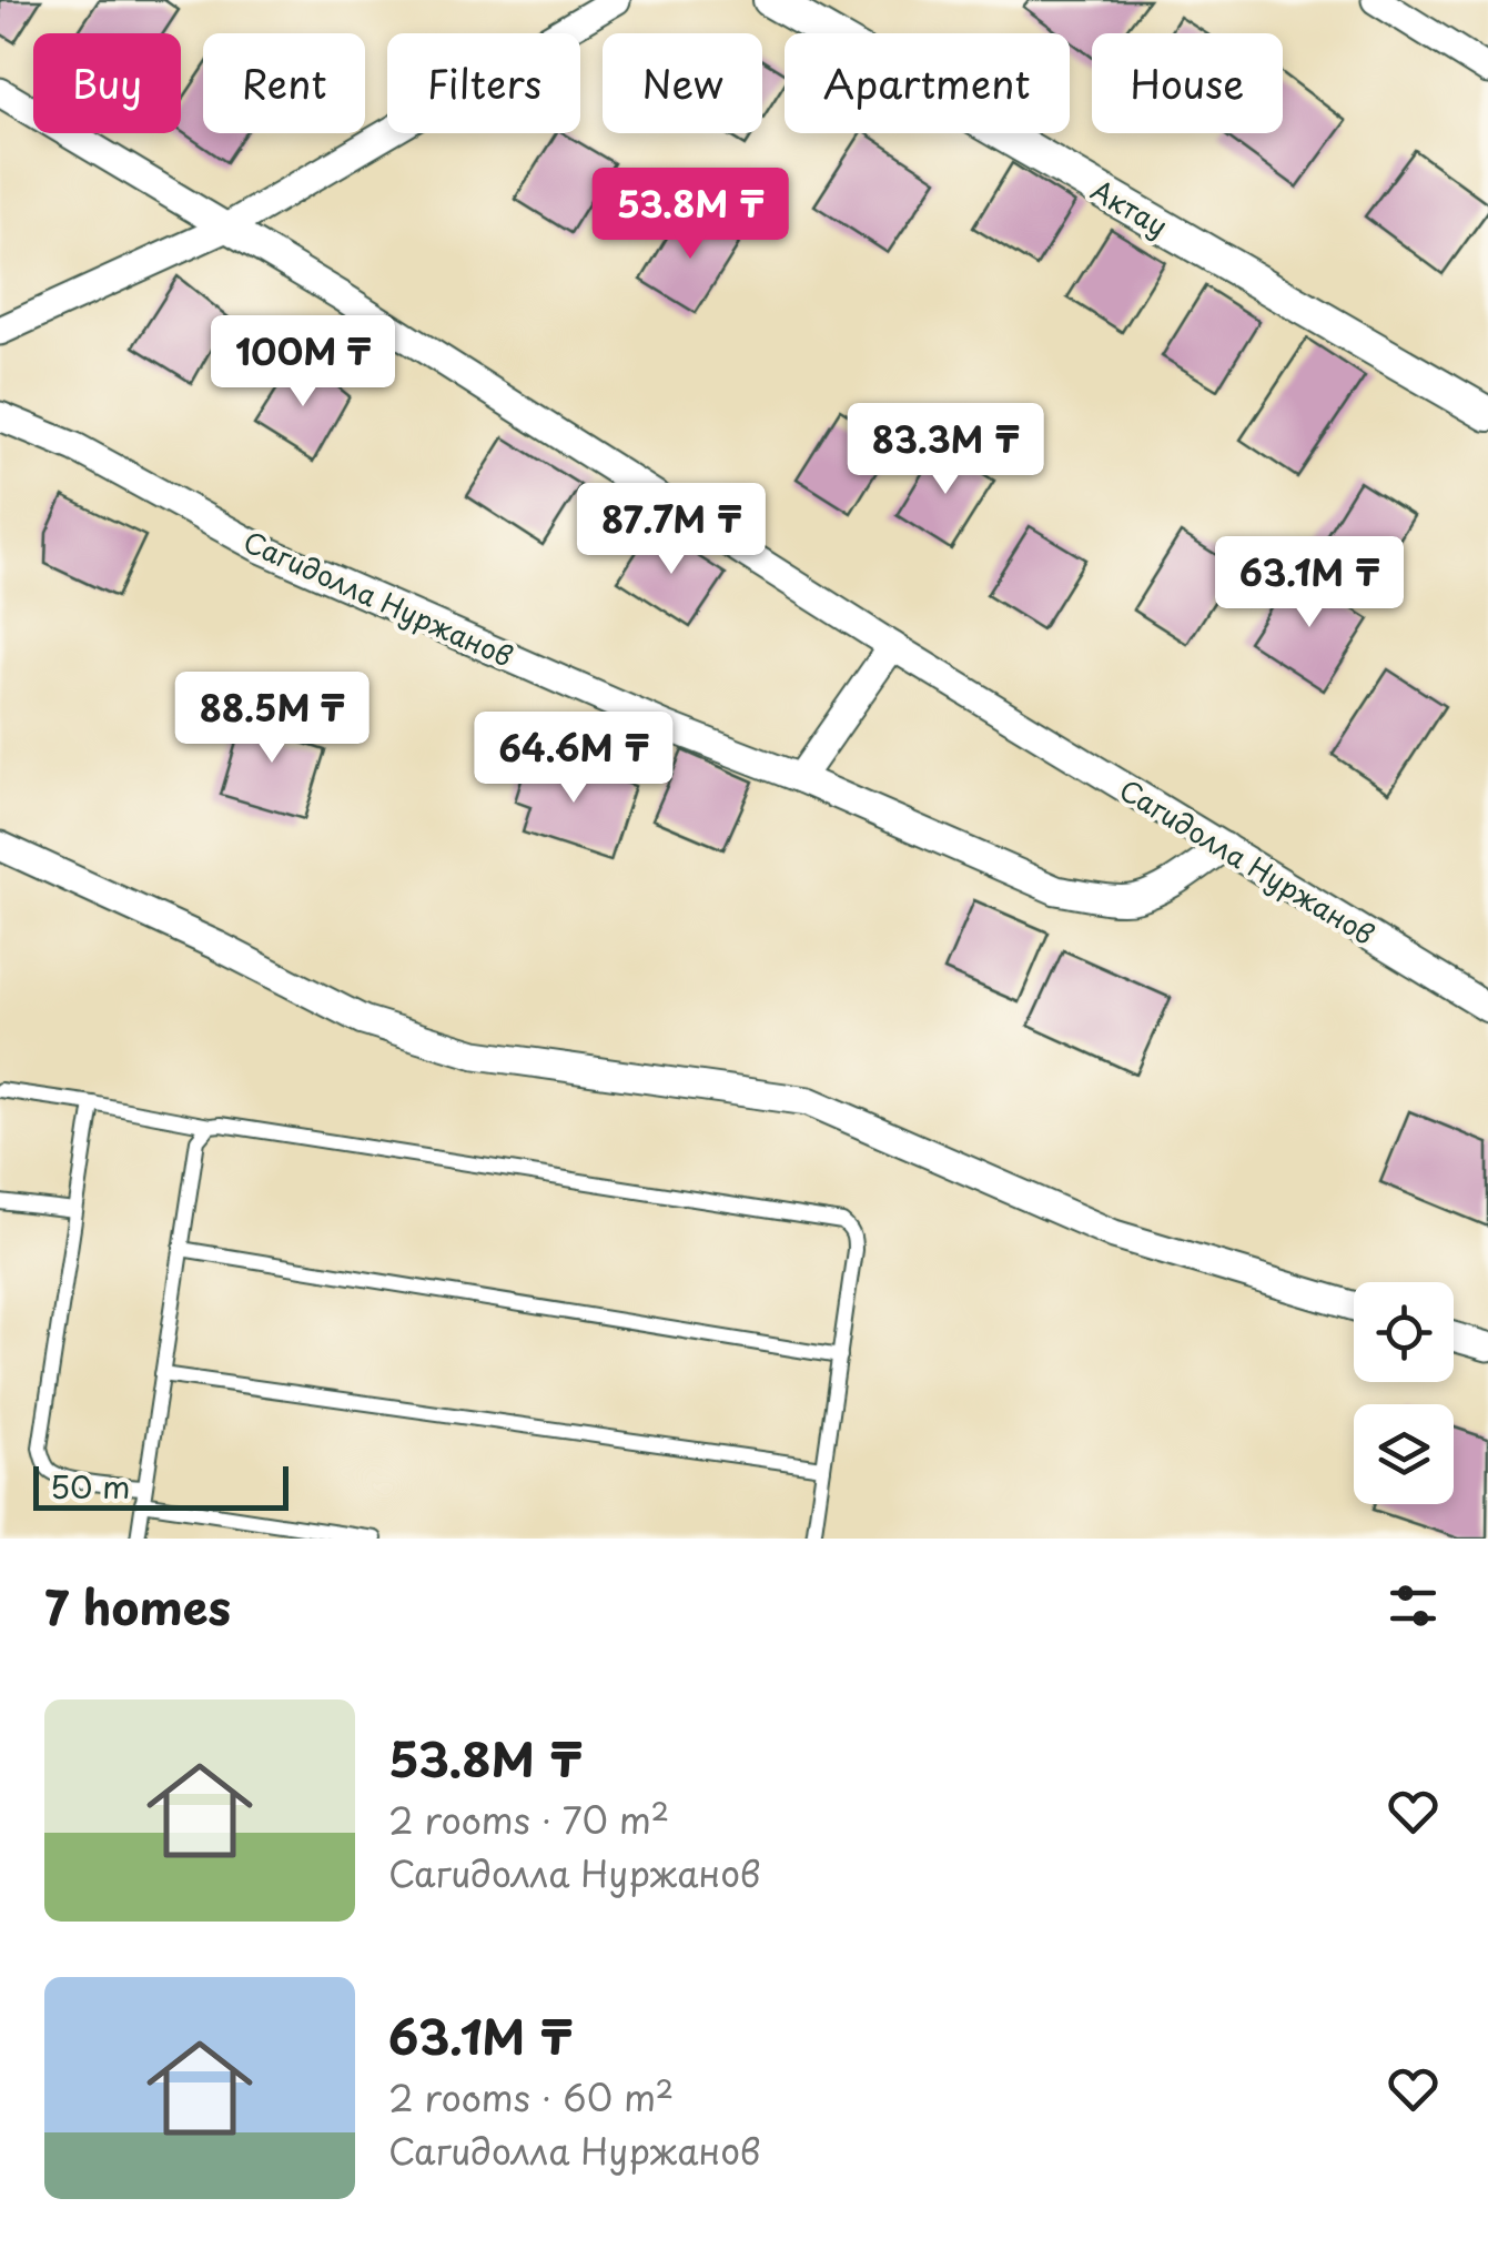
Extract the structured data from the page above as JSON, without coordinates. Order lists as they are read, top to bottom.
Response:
{
  "streets": {
    "street": ["Актау", "Сагидолла Нуржанов"]
  },
  "scale_bar": "50 m",
  "page": {
    "chip": [
      "Buy",
      "Rent",
      "Filters",
      "New",
      "Apartment",
      "House"
    ],
    "price": [
      "53.8M ₸",
      "100M ₸",
      "83.3M ₸",
      "87.7M ₸",
      "63.1M ₸",
      "88.5M ₸",
      "64.6M ₸"
    ],
    "scale": "50 m",
    "heading": "7 homes",
    "list": [
      {
        "name": "53.8M ₸",
        "note": "2 rooms · 70 m² · Сагидолла Нуржанов"
      },
      {
        "name": "63.1M ₸",
        "note": "2 rooms · 60 m² · Сагидолла Нуржанов"
      }
    ]
  }
}
